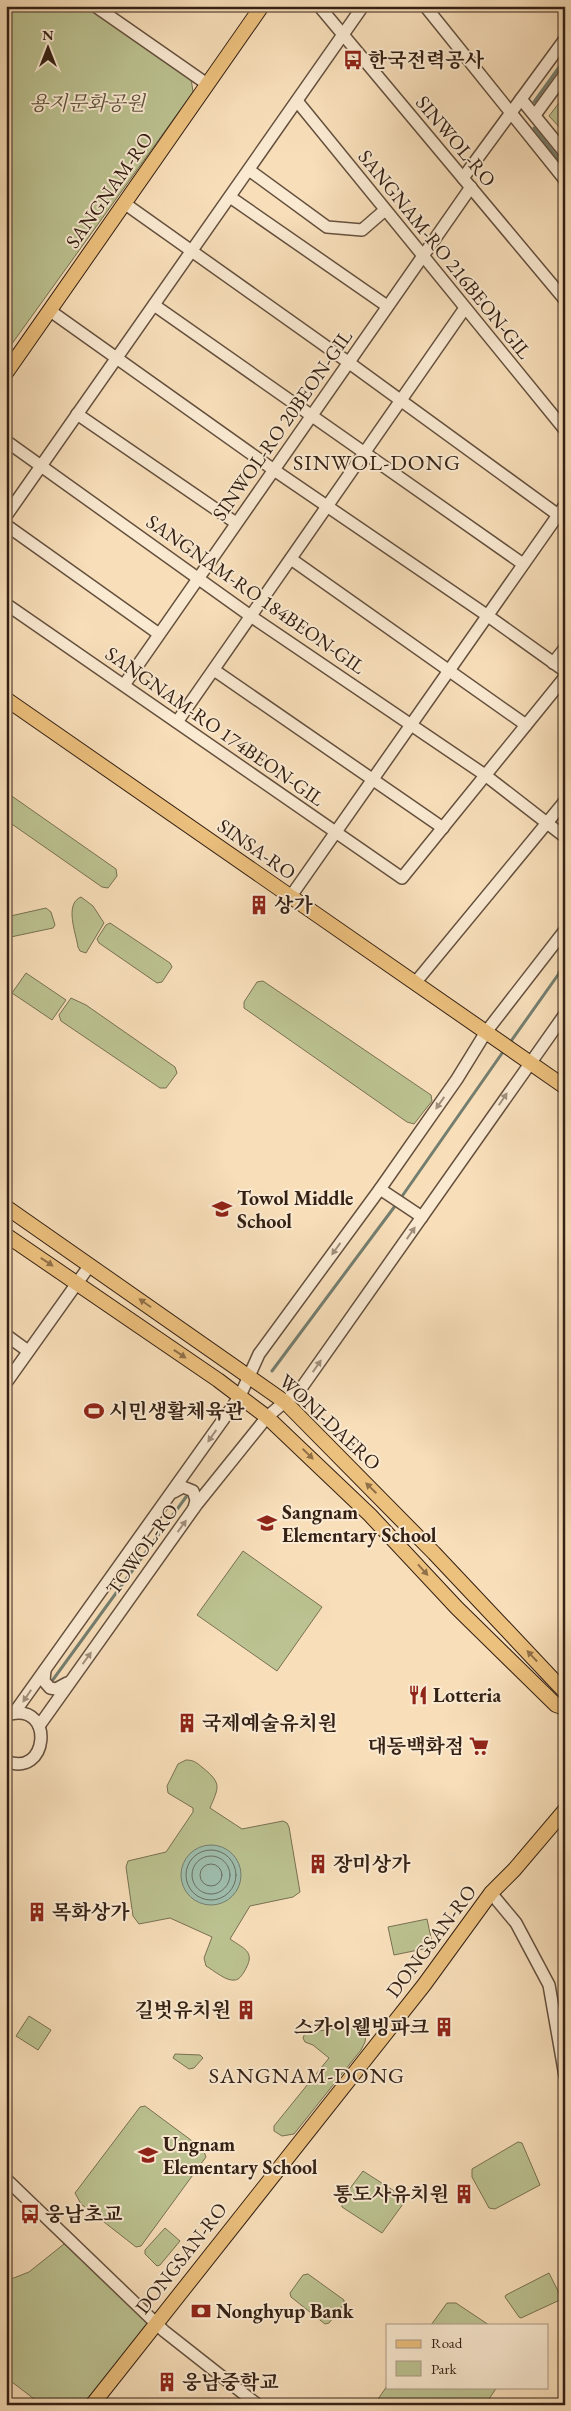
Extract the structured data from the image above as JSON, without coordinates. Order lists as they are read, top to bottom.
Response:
{
  "streets": {
    "main road": [
      "SANGNAM-RO",
      "SINSA-RO",
      "WONI-DAERO",
      "DONGSAN-RO"
    ],
    "street": [
      "SINWOL-RO",
      "SANGNAM-RO 216BEON-GIL",
      "SINWOL-RO 20BEON-GIL",
      "SANGNAM-RO 184BEON-GIL",
      "SANGNAM-RO 174BEON-GIL",
      "TOWOL-RO"
    ]
  },
  "crossings": [
    ["SINWOL-RO", "SINWOL-RO 20BEON-GIL"],
    ["SANGNAM-RO 216BEON-GIL", "SINWOL-RO 20BEON-GIL"],
    ["SINWOL-RO 20BEON-GIL", "SANGNAM-RO 184BEON-GIL"],
    ["SINWOL-RO 20BEON-GIL", "SANGNAM-RO 174BEON-GIL"],
    ["SINSA-RO", "TOWOL-RO"],
    ["WONI-DAERO", "TOWOL-RO"]
  ],
  "districts": ["SINWOL-DONG", "SANGNAM-DONG"],
  "parks": ["용지문화공원"],
  "places": {
    "bus stop": ["한국전력공사", "웅남초교"],
    "building": [
      "상가",
      "국제예술유치원",
      "장미상가",
      "목화상가",
      "길벗유치원",
      "스카이웰빙파크",
      "통도사유치원",
      "웅남중학교"
    ],
    "school or university": ["Towol Middle School", "Sangnam Elementary School", "Ungnam Elementary School"],
    "sports": ["시민생활체육관"],
    "restaurant": ["Lotteria"],
    "supermarket": ["대동백화점"],
    "bank": ["Nonghyup Bank"]
  },
  "legend": ["Road", "Park"],
  "north": "top"
}
